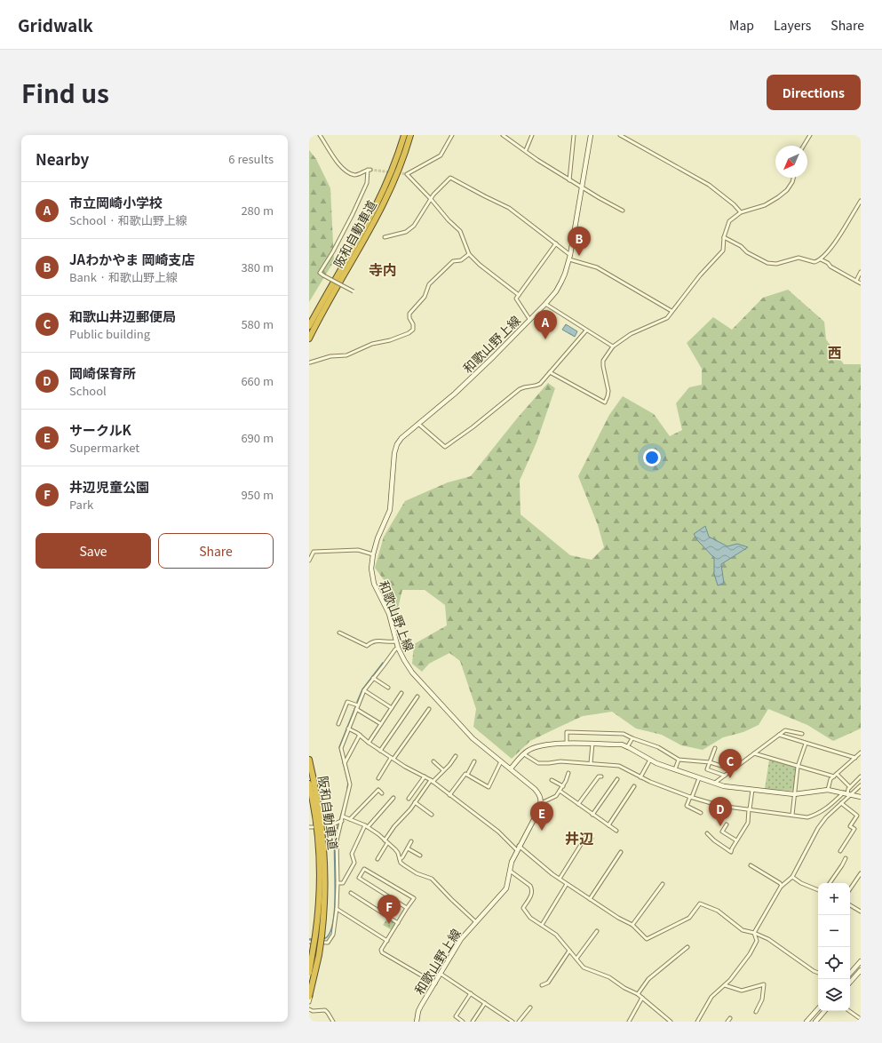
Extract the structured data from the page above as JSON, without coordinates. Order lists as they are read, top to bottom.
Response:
{
  "streets": {
    "highway": ["阪和自動車道"],
    "main road": ["和歌山野上線"]
  },
  "districts": ["寺内", "西", "井辺"],
  "north": "bottom left",
  "page": {
    "header": "Gridwalk",
    "nav": ["Map", "Layers", "Share"],
    "title": "Find us",
    "buttons": [
      "Directions",
      ["Save", "Share"]
    ],
    "heading": ["Nearby", "6 results"],
    "list": [
      {
        "mark": "A",
        "name": "市立岡崎小学校",
        "note": "School · 和歌山野上線",
        "value": "280 m"
      },
      {
        "mark": "B",
        "name": "JAわかやま 岡崎支店",
        "note": "Bank · 和歌山野上線",
        "value": "380 m"
      },
      {
        "mark": "C",
        "name": "和歌山井辺郵便局",
        "note": "Public building",
        "value": "580 m"
      },
      {
        "mark": "D",
        "name": "岡崎保育所",
        "note": "School",
        "value": "660 m"
      },
      {
        "mark": "E",
        "name": "サークルK",
        "note": "Supermarket",
        "value": "690 m"
      },
      {
        "mark": "F",
        "name": "井辺児童公園",
        "note": "Park",
        "value": "950 m"
      }
    ],
    "pins": [
      "B",
      "A",
      "C",
      "D",
      "E",
      "F"
    ],
    "map_buttons": ["+", "−"]
  }
}
